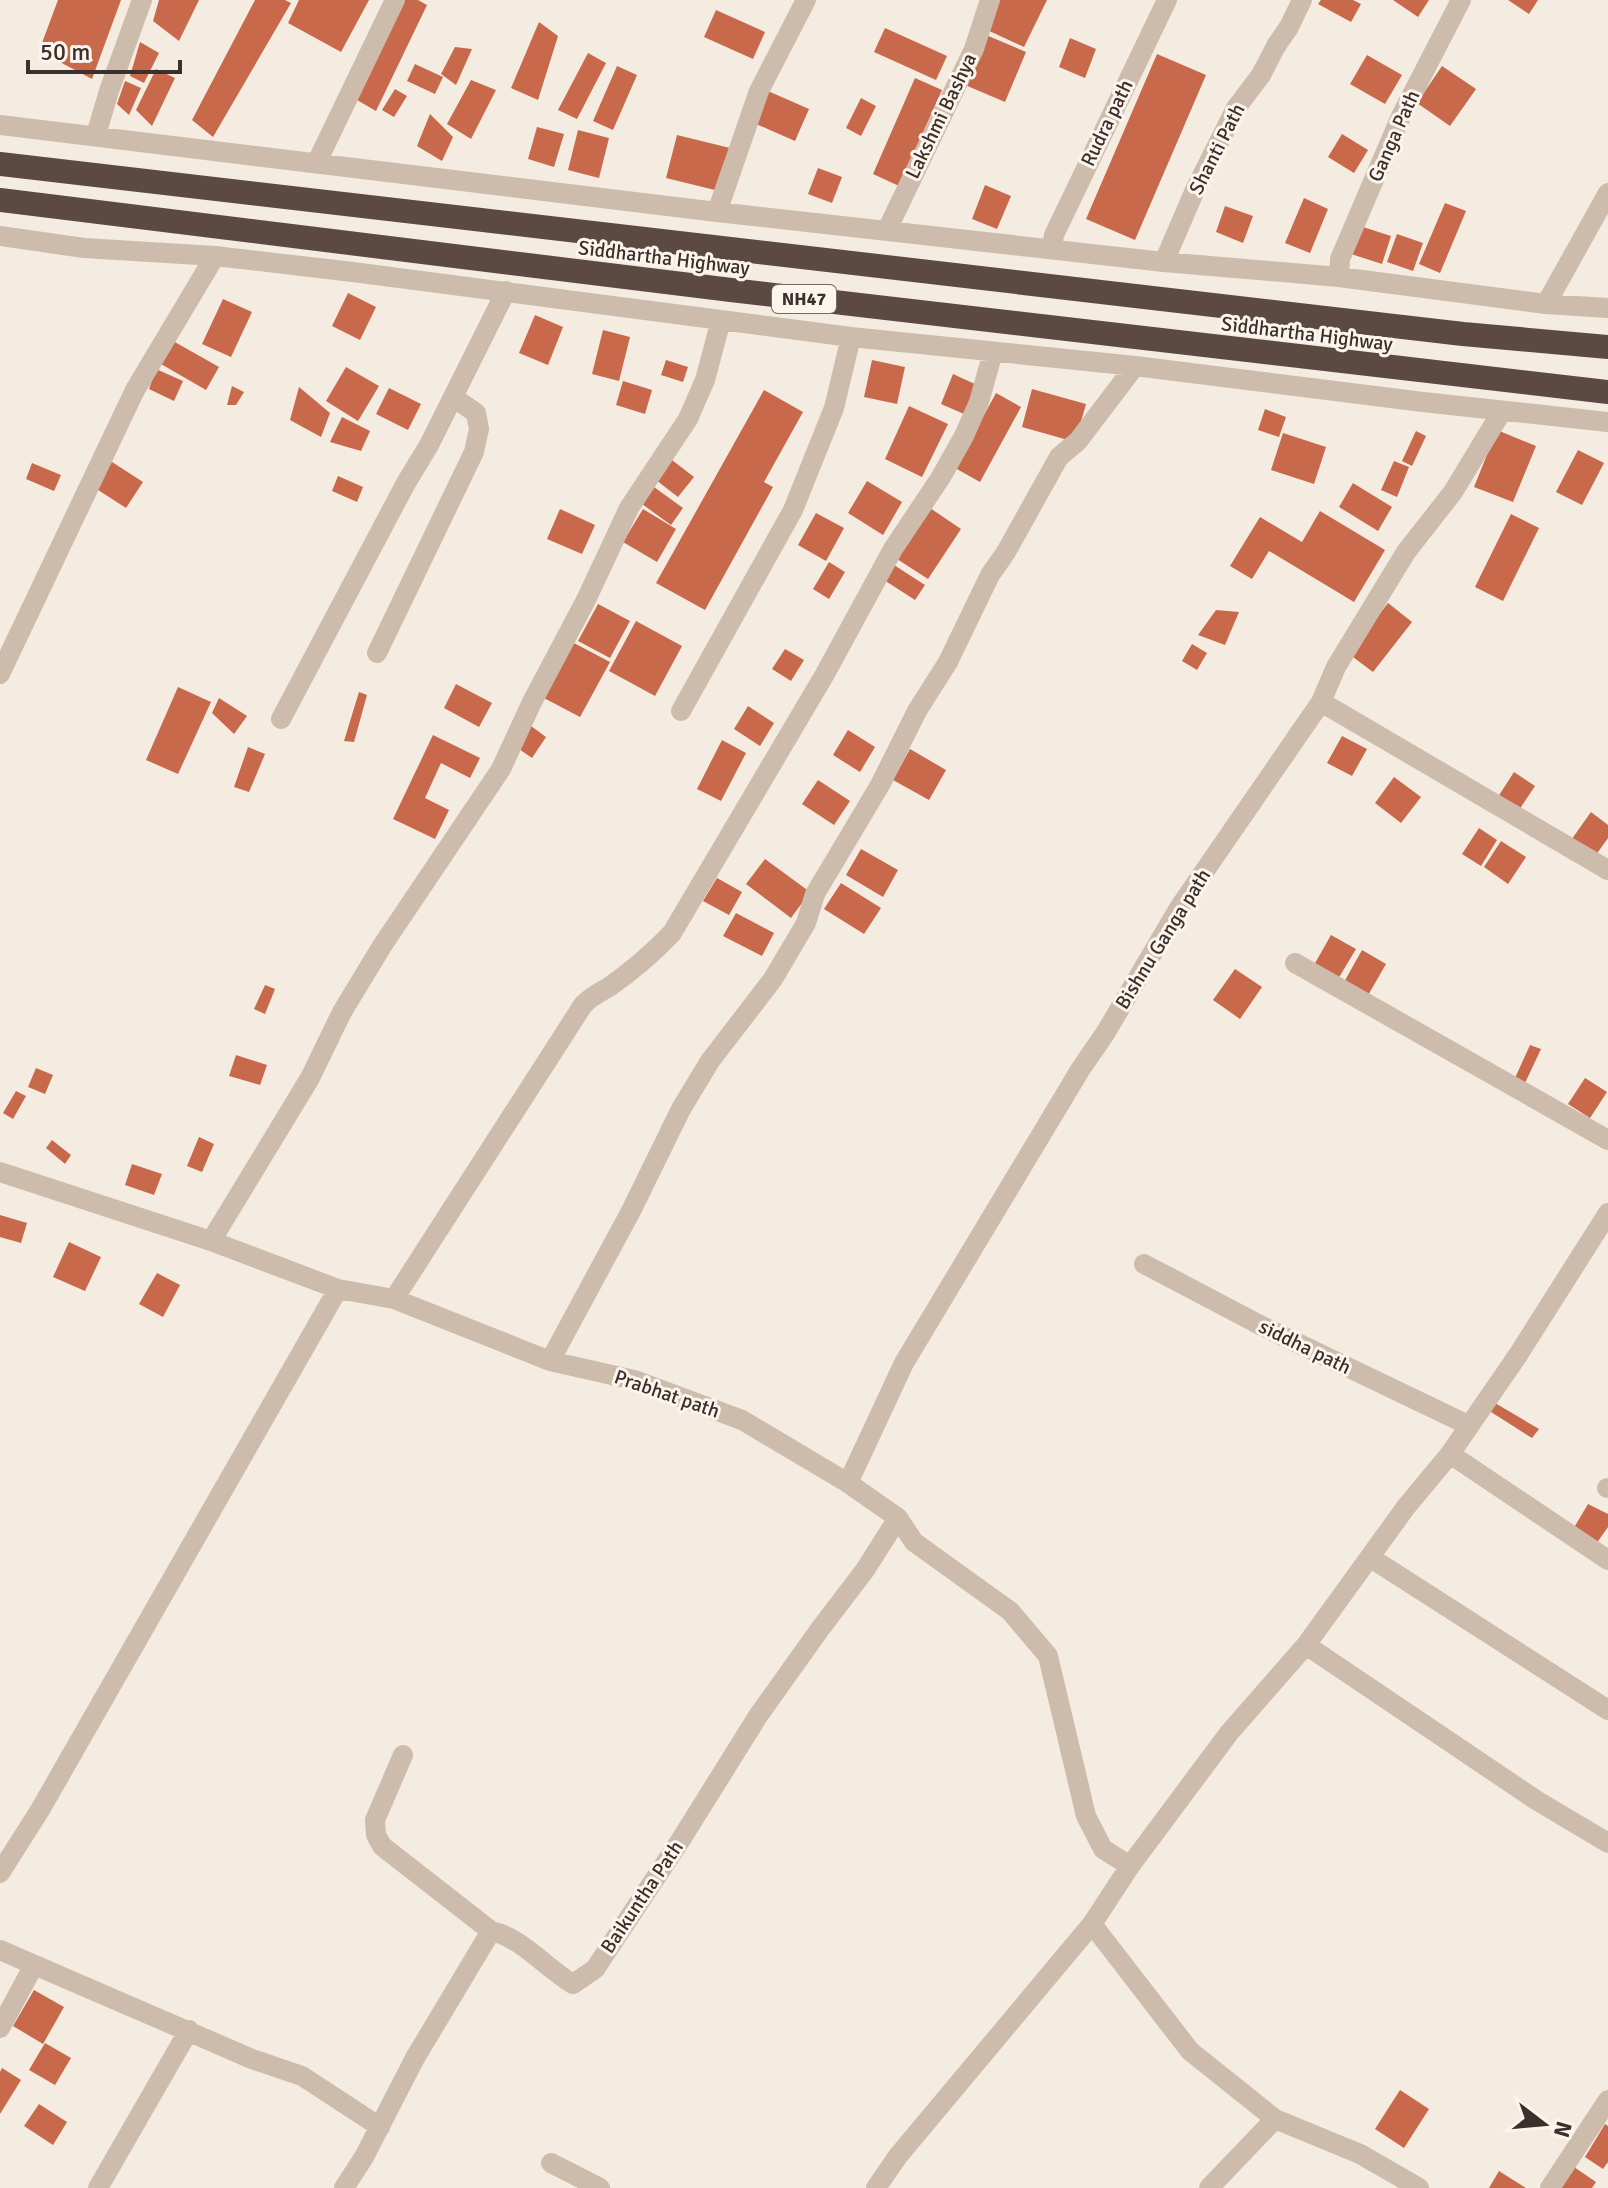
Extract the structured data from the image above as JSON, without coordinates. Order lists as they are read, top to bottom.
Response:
{
  "streets": {
    "highway": ["Siddhartha Highway", "NH47"],
    "street": [
      "Lakshmi Bashya",
      "Rudra path",
      "Ganga Path",
      "Shanti Path",
      "Bishnu Ganga path",
      "siddha path",
      "Prabhat path",
      "Baikuntha Path"
    ]
  },
  "crossings": [
    ["Bishnu Ganga path", "Prabhat path"],
    ["Prabhat path", "Baikuntha Path"]
  ],
  "scale_bar": "50 m",
  "north": "right"
}
